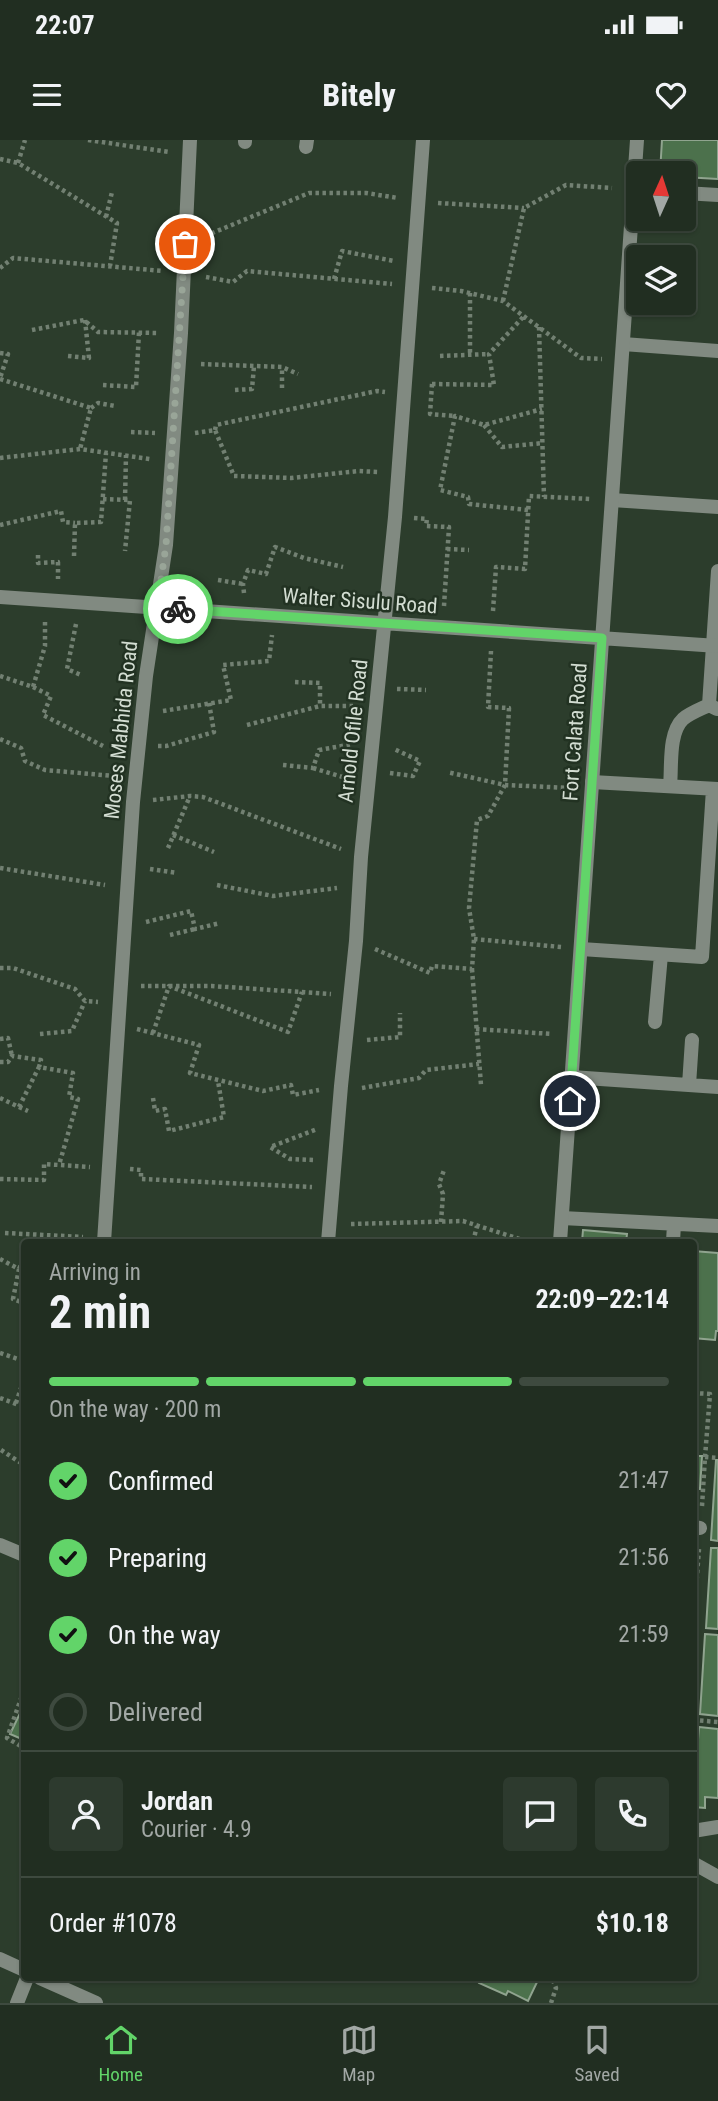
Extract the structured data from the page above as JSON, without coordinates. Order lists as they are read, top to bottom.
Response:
{
  "streets": {
    "street": [
      "Walter Sisulu Road",
      "Moses Mabhida Road",
      "Arnold Ofile Road",
      "Fort Calata Road"
    ]
  },
  "crossings": [
    ["Walter Sisulu Road", "Moses Mabhida Road"],
    ["Walter Sisulu Road", "Arnold Ofile Road"],
    ["Walter Sisulu Road", "Fort Calata Road"]
  ],
  "north": "top",
  "page": {
    "status": "22:07",
    "header": "Bitely",
    "heading": ["2 min", "Arriving in", "22:09–22:14"],
    "panel": [
      "Jordan",
      "Courier · 4.9",
      "Order #1078",
      "$10.18"
    ],
    "bar": "On the way · 200 m",
    "list": [
      ["Confirmed", "21:47"],
      ["Preparing", "21:56"],
      ["On the way", "21:59"],
      "Delivered"
    ],
    "tabs": ["Home", "Map", "Saved"]
  }
}
